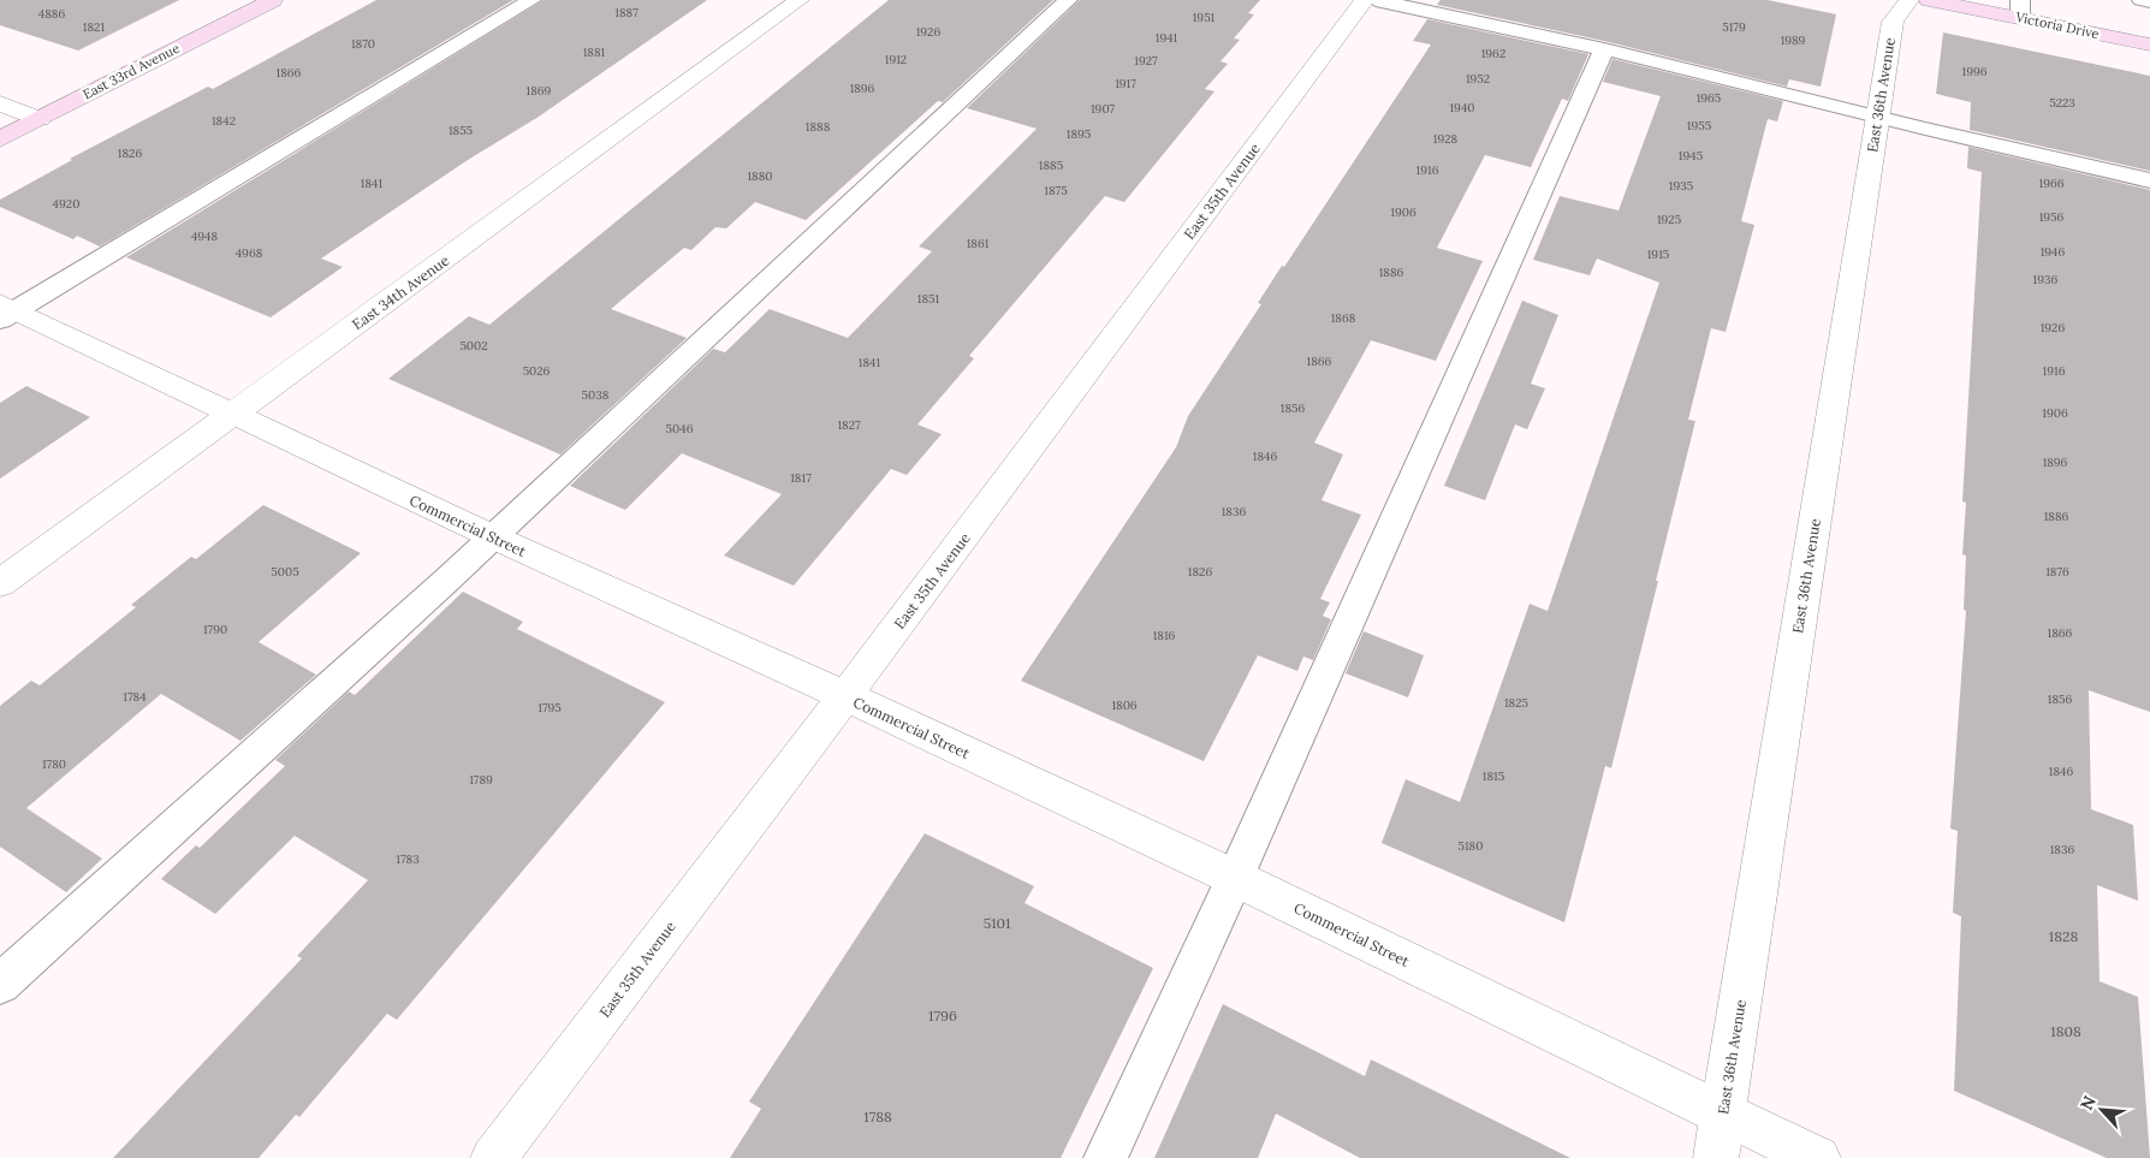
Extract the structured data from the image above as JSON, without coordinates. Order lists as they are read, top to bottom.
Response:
{
  "streets": {
    "street": [
      "Victoria Drive",
      "East 33rd Avenue",
      "East 36th Avenue",
      "East 35th Avenue",
      "East 34th Avenue",
      "Commercial Street"
    ]
  },
  "crossings": [
    ["East 36th Avenue", "Commercial Street"],
    ["East 35th Avenue", "Commercial Street"],
    ["East 34th Avenue", "Commercial Street"]
  ],
  "house_numbers": [
    "1887",
    "4886",
    "1951",
    "1821",
    "5179",
    "1926",
    "1941",
    "1989",
    "1870",
    "1881",
    "1962",
    "1912",
    "1927",
    "1996",
    "1866",
    "1952",
    "1917",
    "1896",
    "1869",
    "1965",
    "5223",
    "1940",
    "1907",
    "1842",
    "1955",
    "1888",
    "1855",
    "1895",
    "1928",
    "1826",
    "1945",
    "1885",
    "1916",
    "1880",
    "1841",
    "1966",
    "1935",
    "1875",
    "4920",
    "1906",
    "1956",
    "1925",
    "4948",
    "1861",
    "1946",
    "4968",
    "1915",
    "1886",
    "1936",
    "1851",
    "1868",
    "1926",
    "5002",
    "1866",
    "1841",
    "5026",
    "1916",
    "5038",
    "1856",
    "1906",
    "1827",
    "5046",
    "1846",
    "1896",
    "1817",
    "1836",
    "1886",
    "5005",
    "1826",
    "1876",
    "1790",
    "1866",
    "1816",
    "1784",
    "1856",
    "1825",
    "1806",
    "1795",
    "1780",
    "1846",
    "1815",
    "1789",
    "5180",
    "1836",
    "1783",
    "5101",
    "1828",
    "1796",
    "1808",
    "1788"
  ],
  "north": "top left"
}
